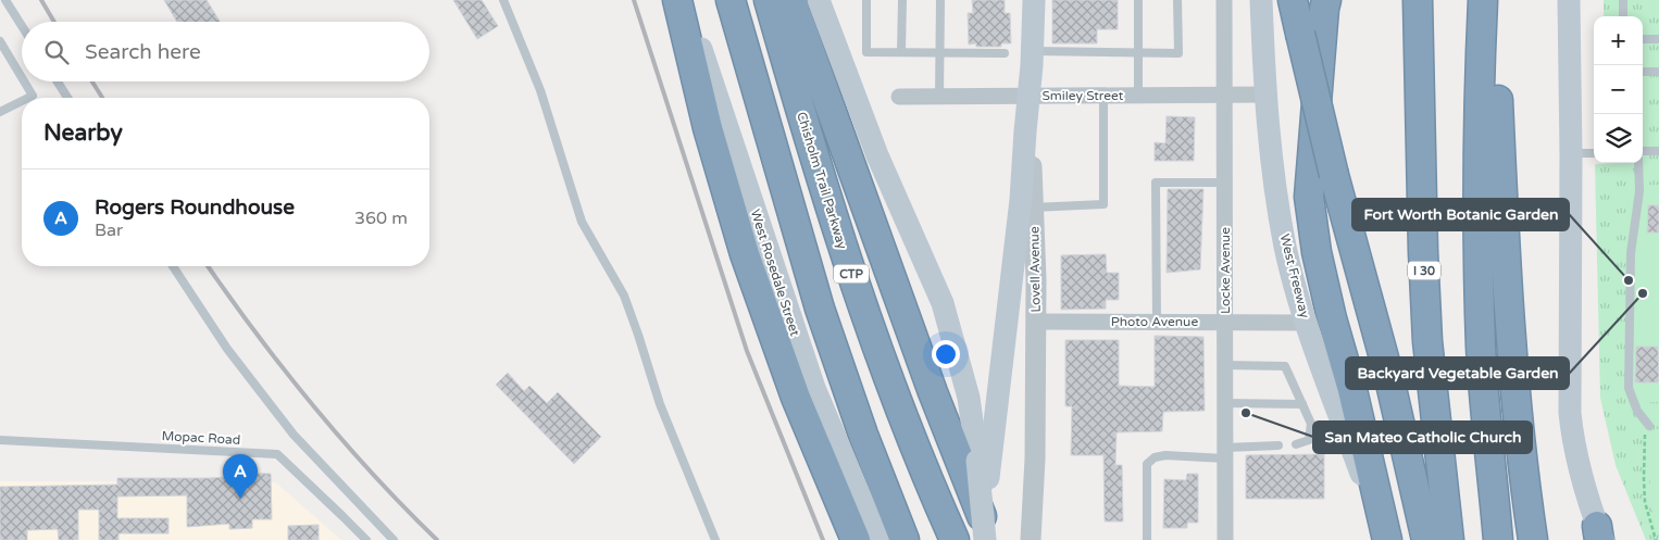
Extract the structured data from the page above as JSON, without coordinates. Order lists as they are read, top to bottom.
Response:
{
  "streets": {
    "highway": ["Chisholm Trail Parkway", "I 30", "CTP"],
    "main road": ["Lovell Avenue", "West Rosedale Street", "West Freeway"],
    "street": ["Smiley Street", "Locke Avenue", "Photo Avenue"],
    "lane": ["Mopac Road"]
  },
  "crossings": [
    ["Smiley Street", "Lovell Avenue"],
    ["Smiley Street", "Locke Avenue"],
    ["Smiley Street", "West Freeway"],
    ["Lovell Avenue", "Photo Avenue"],
    ["Locke Avenue", "Photo Avenue"],
    ["West Freeway", "Photo Avenue"]
  ],
  "places": ["Fort Worth Botanic Garden", "Backyard Vegetable Garden", "San Mateo Catholic Church"],
  "page": {
    "map_buttons": ["+", "−"],
    "search": "Search here",
    "heading": "Nearby",
    "list": [
      {
        "mark": "A",
        "name": "Rogers Roundhouse",
        "note": "Bar",
        "value": "360 m"
      }
    ],
    "pins": "A"
  }
}
